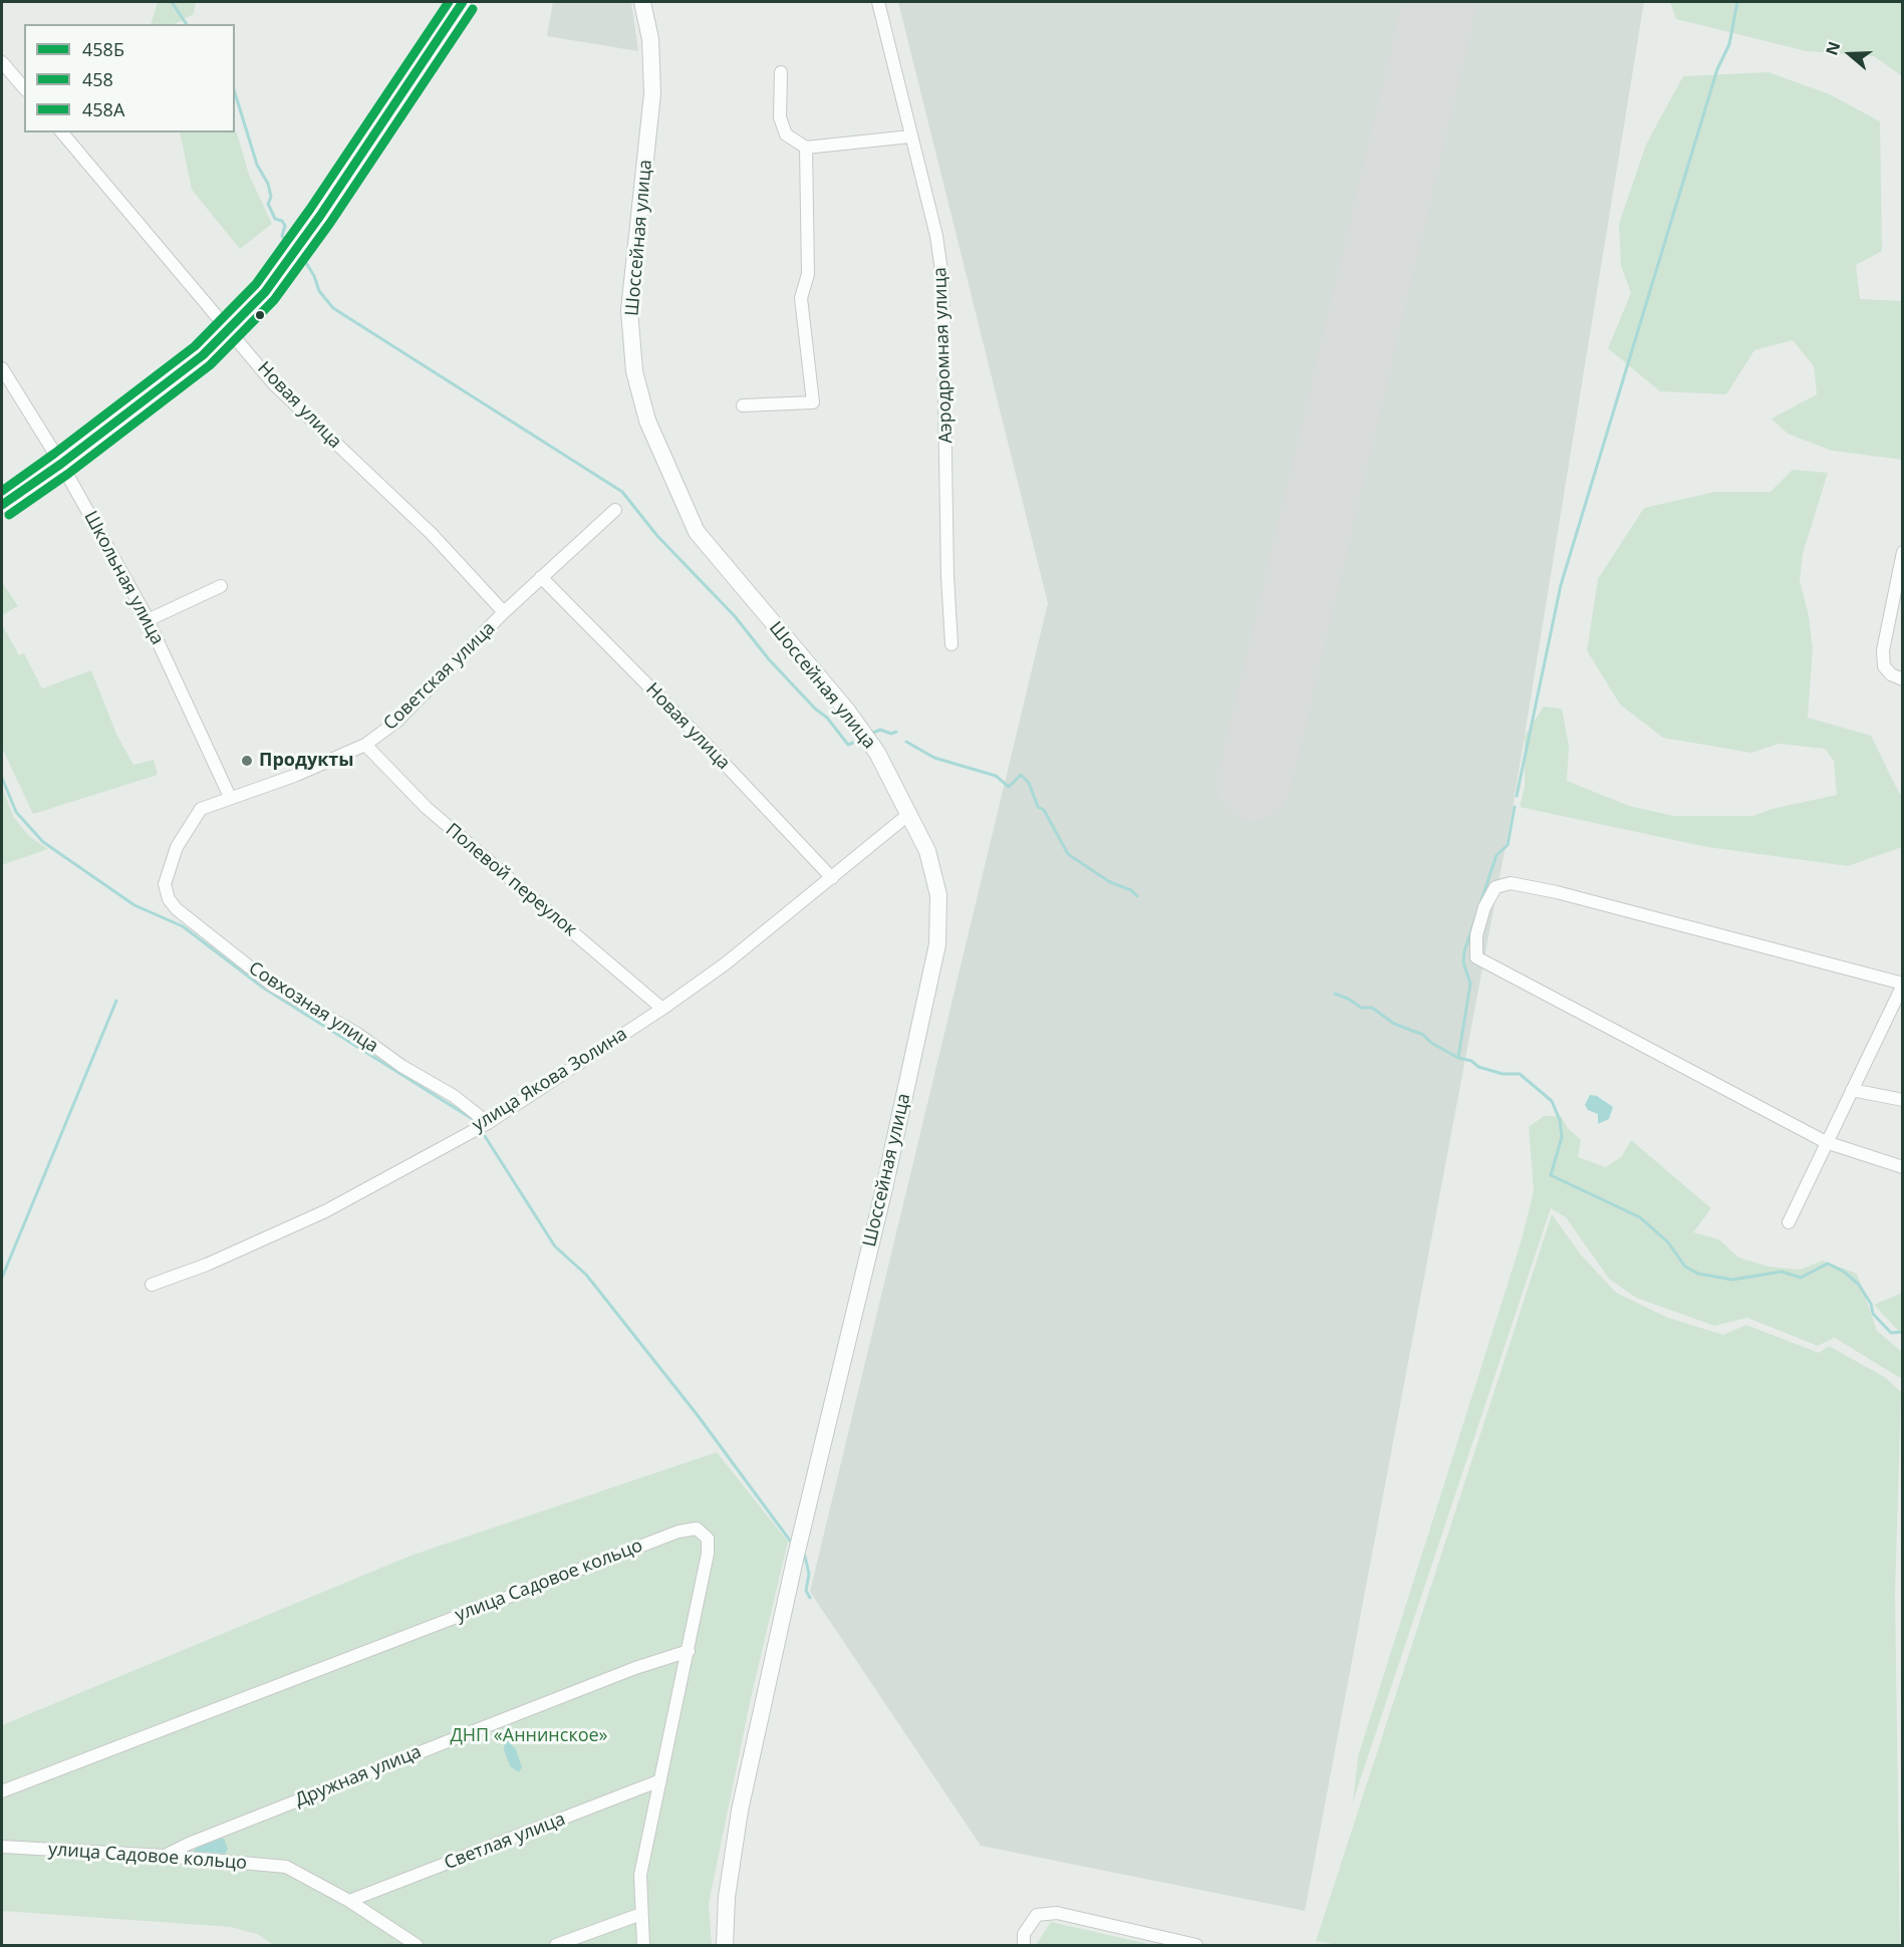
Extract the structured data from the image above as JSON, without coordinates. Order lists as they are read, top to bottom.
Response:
{
  "streets": {
    "main road": ["Шоссейная улица"],
    "street": [
      "Аэродромная улица",
      "Новая улица",
      "Школьная улица",
      "Советская улица",
      "Полевой переулок",
      "Совхозная улица",
      "улица Якова Золина",
      "улица Садовое кольцо",
      "Дружная улица",
      "Светлая улица"
    ]
  },
  "crossings": [
    ["Шоссейная улица", "улица Якова Золина"],
    ["Новая улица", "Советская улица"],
    ["Новая улица", "улица Якова Золина"],
    ["Школьная улица", "Советская улица"],
    ["Советская улица", "Полевой переулок"],
    ["Советская улица", "Совхозная улица"],
    ["Полевой переулок", "улица Якова Золина"],
    ["Совхозная улица", "улица Якова Золина"],
    ["улица Садовое кольцо", "Дружная улица"],
    ["улица Садовое кольцо", "Светлая улица"]
  ],
  "parks": ["ДНП «Аннинское»"],
  "places": ["Продукты"],
  "lines": ["transit line 458Б", "transit line 458А", "transit line 458"],
  "legend": ["458Б", "458", "458А"],
  "north": "left"
}
